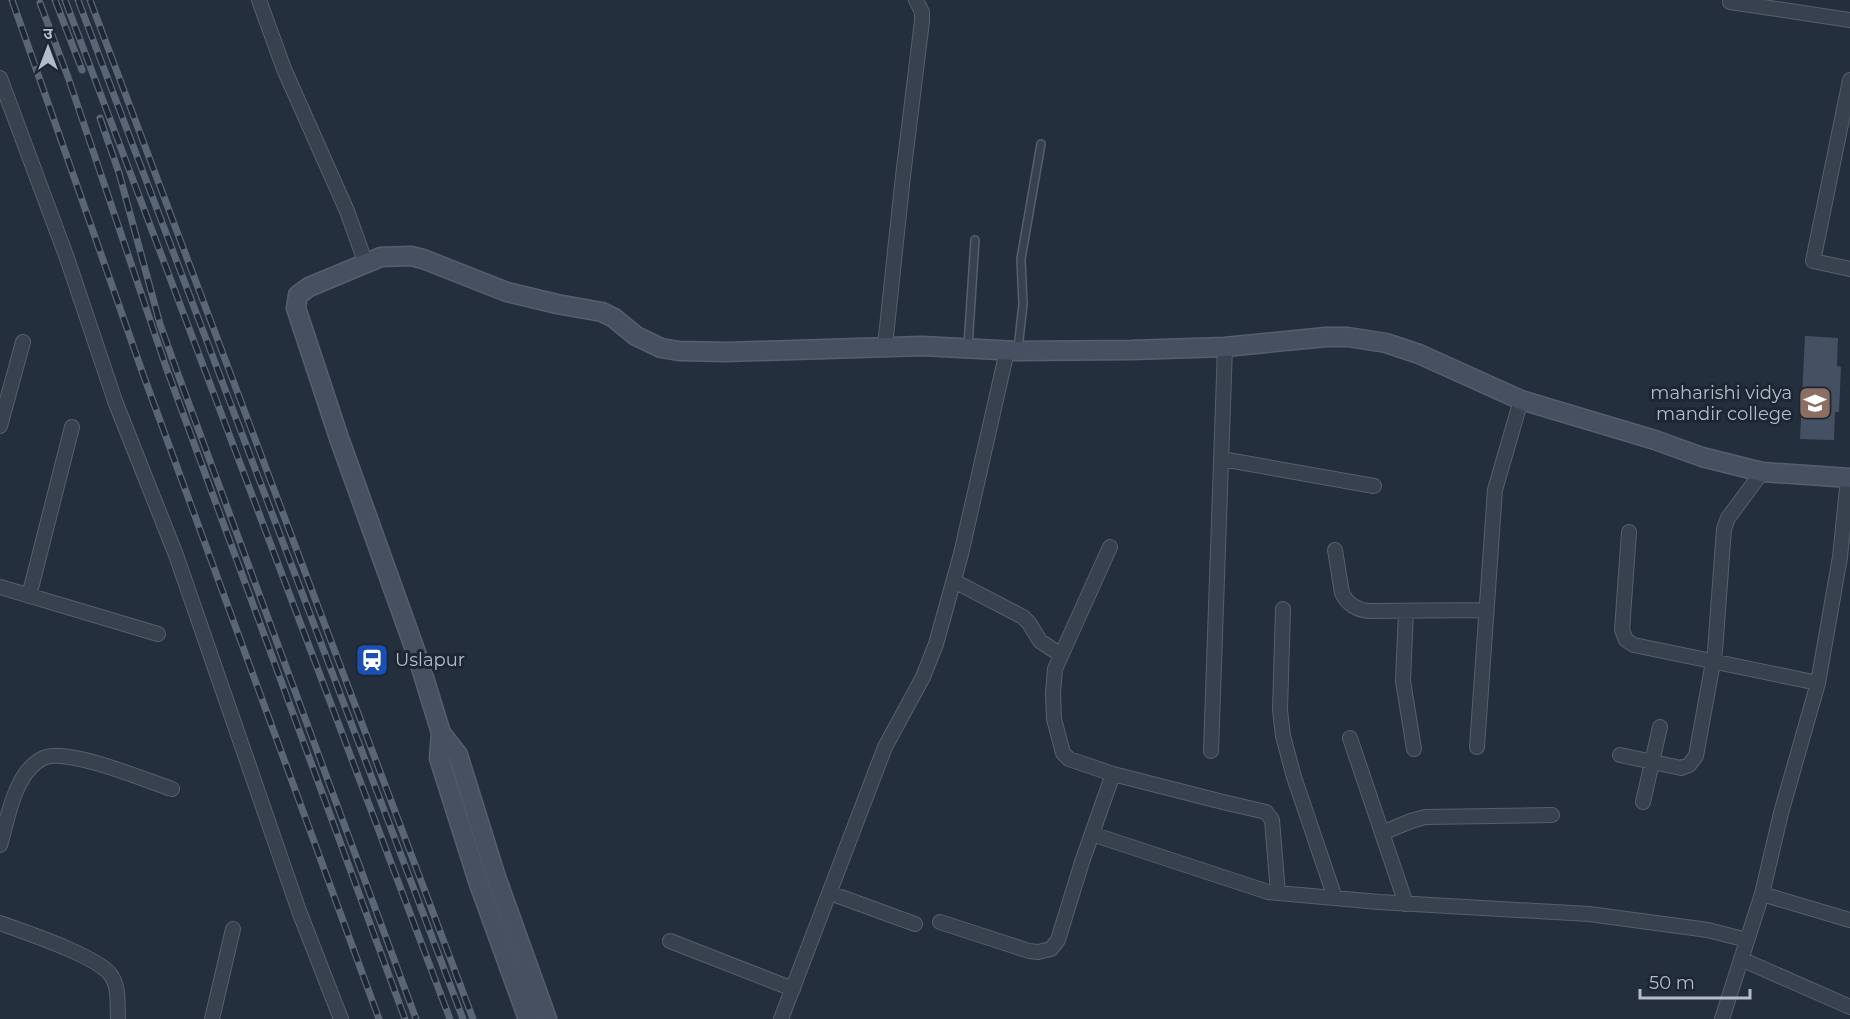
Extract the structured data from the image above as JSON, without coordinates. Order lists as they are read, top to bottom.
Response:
{
  "places": {
    "school or university": ["maharishi vidya mandir college"],
    "station": ["Uslapur"]
  },
  "scale_bar": "50 m",
  "north": "top"
}
